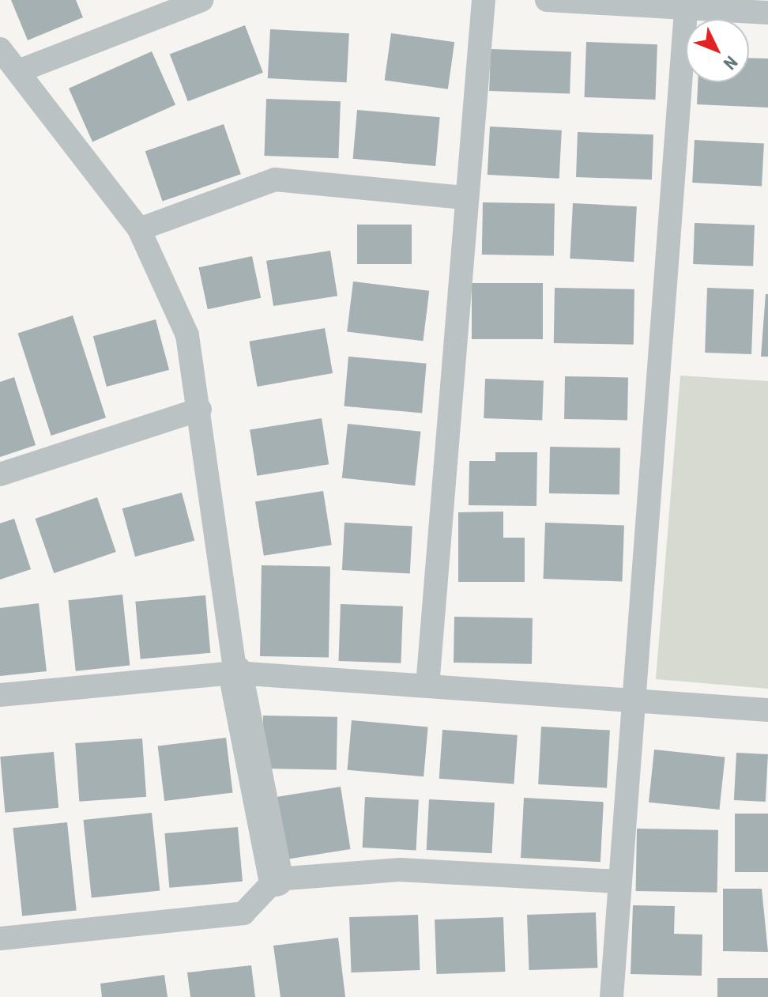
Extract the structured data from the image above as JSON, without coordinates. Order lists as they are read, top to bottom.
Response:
{
  "north": "bottom right"
}
